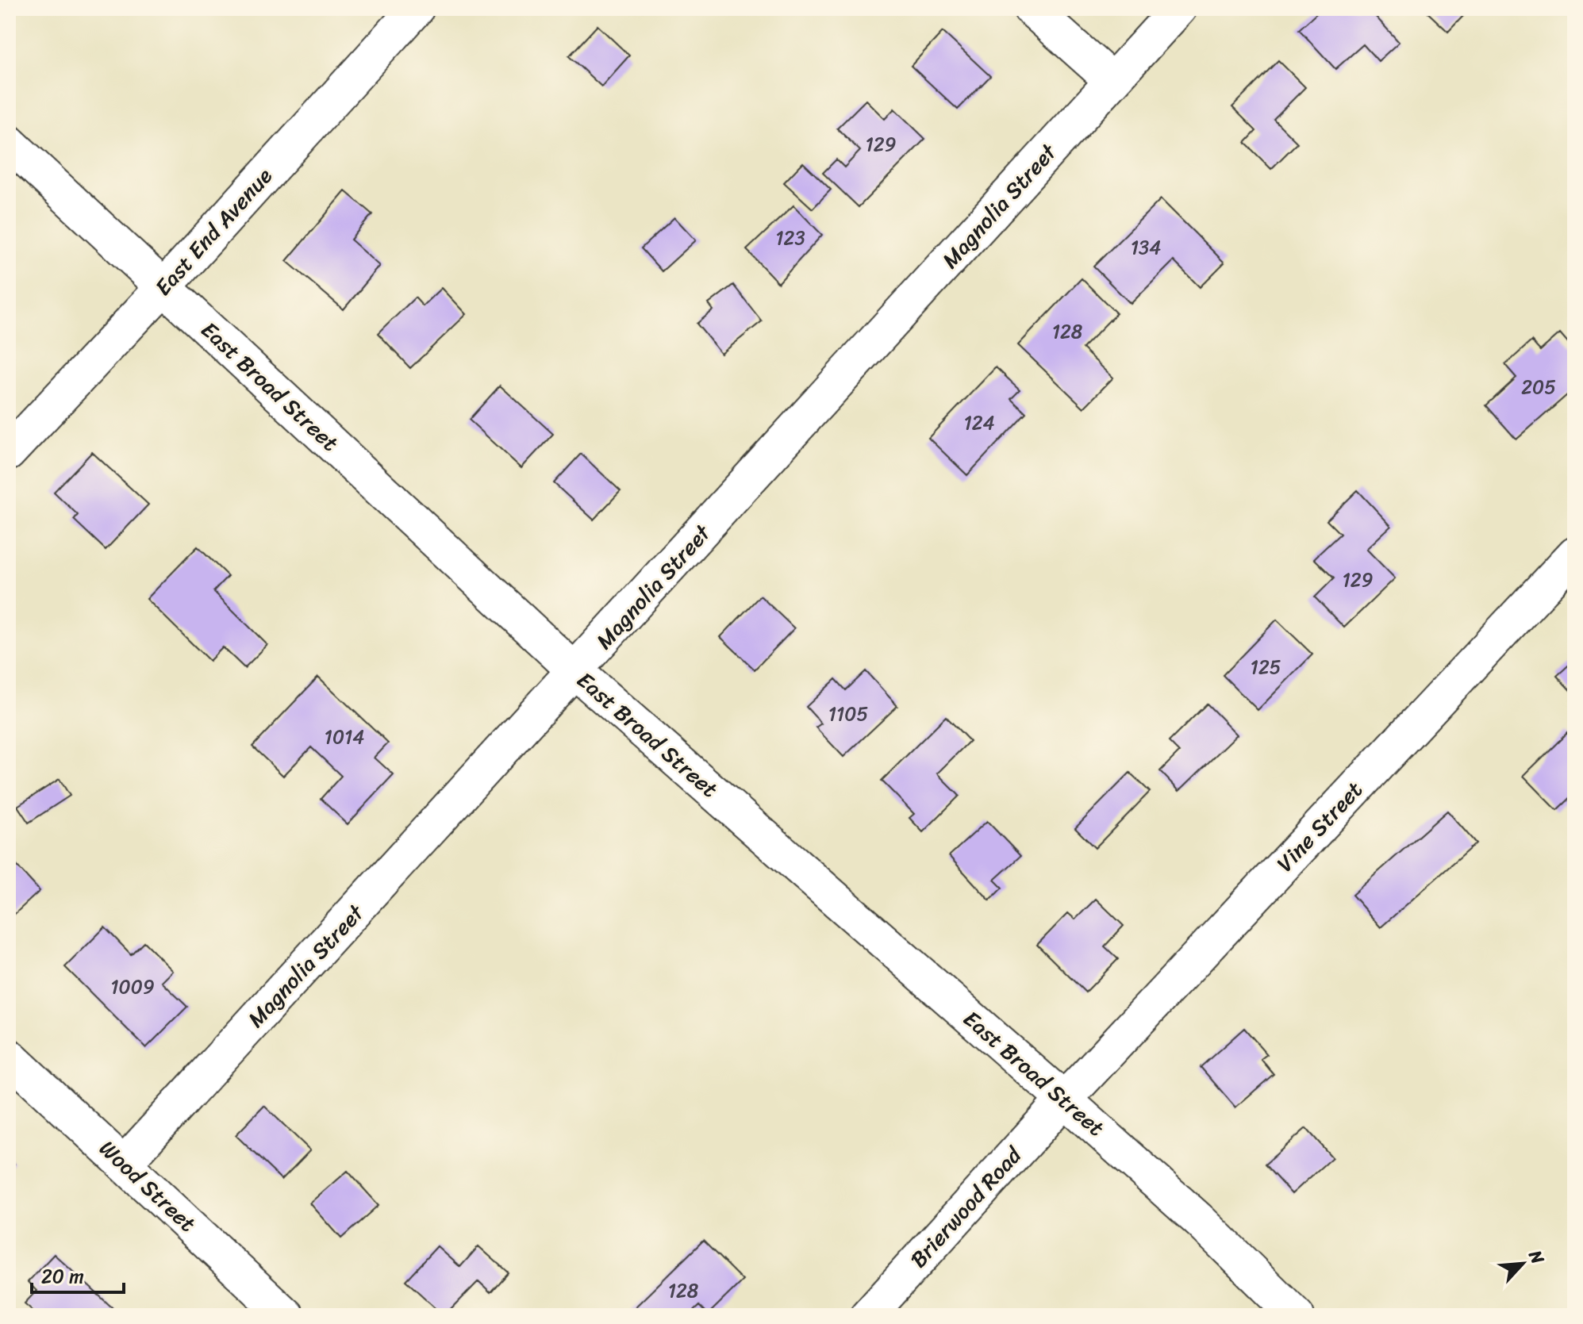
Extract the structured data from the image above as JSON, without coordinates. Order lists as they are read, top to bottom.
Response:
{
  "streets": {
    "street": [
      "Magnolia Street",
      "East End Avenue",
      "East Broad Street",
      "Vine Street",
      "Wood Street",
      "Brierwood Road"
    ]
  },
  "crossings": [
    ["Magnolia Street", "East Broad Street"],
    ["Magnolia Street", "Wood Street"],
    ["East End Avenue", "East Broad Street"],
    ["East Broad Street", "Vine Street"],
    ["East Broad Street", "Brierwood Road"],
    ["Vine Street", "Brierwood Road"]
  ],
  "house_numbers": [
    "129",
    "123",
    "134",
    "128",
    "205",
    "124",
    "129",
    "125",
    "1105",
    "1014",
    "1009",
    "128"
  ],
  "scale_bar": "20 m",
  "north": "top right"
}
